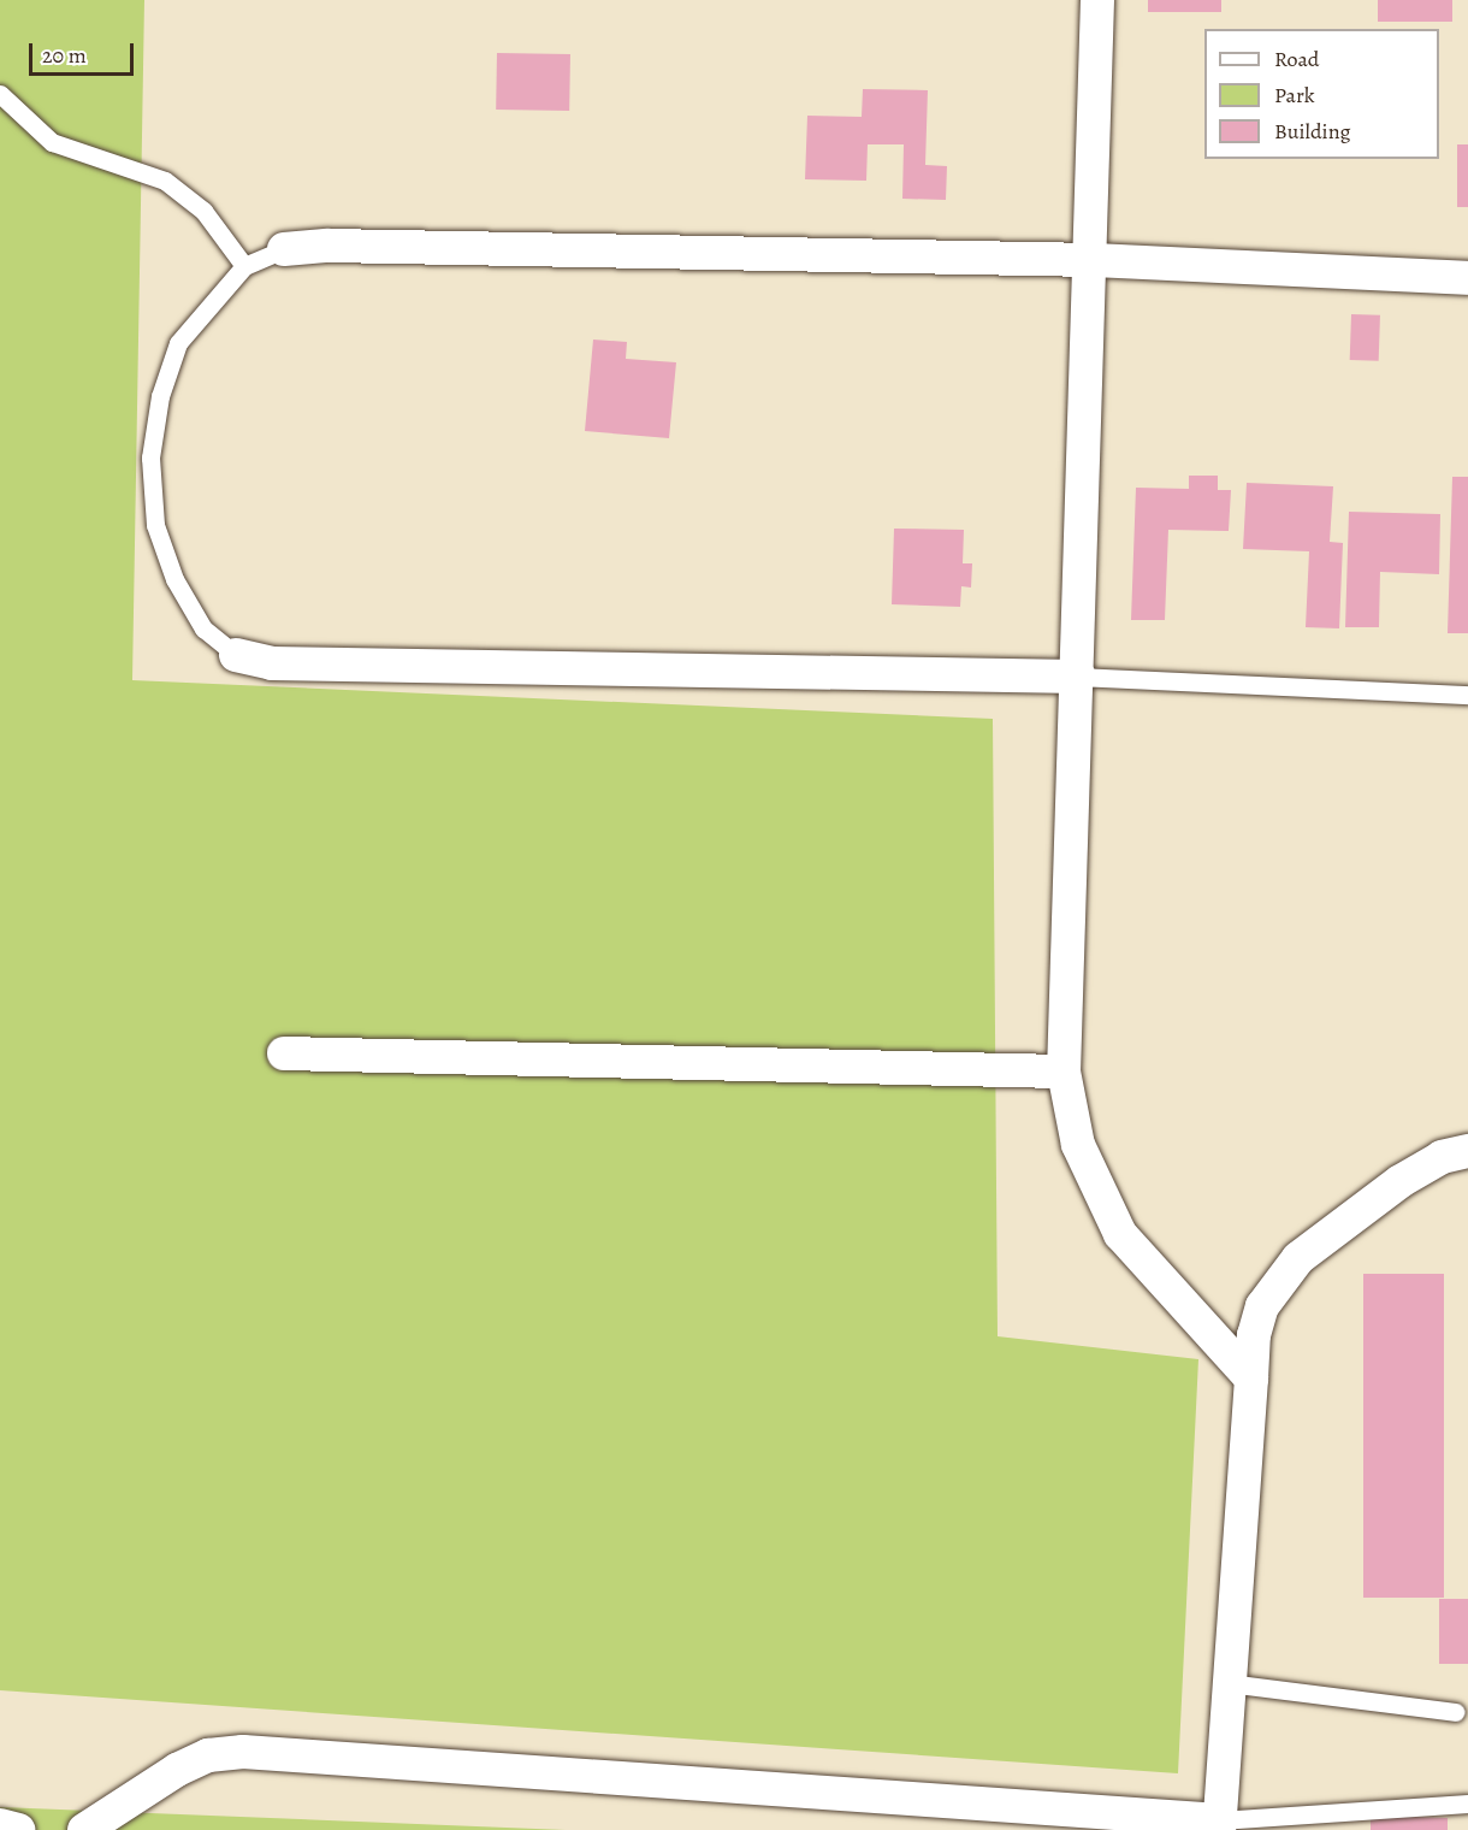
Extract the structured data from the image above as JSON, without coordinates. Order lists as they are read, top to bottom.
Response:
{
  "legend": ["Road", "Park", "Building"],
  "scale_bar": "20 m"
}
